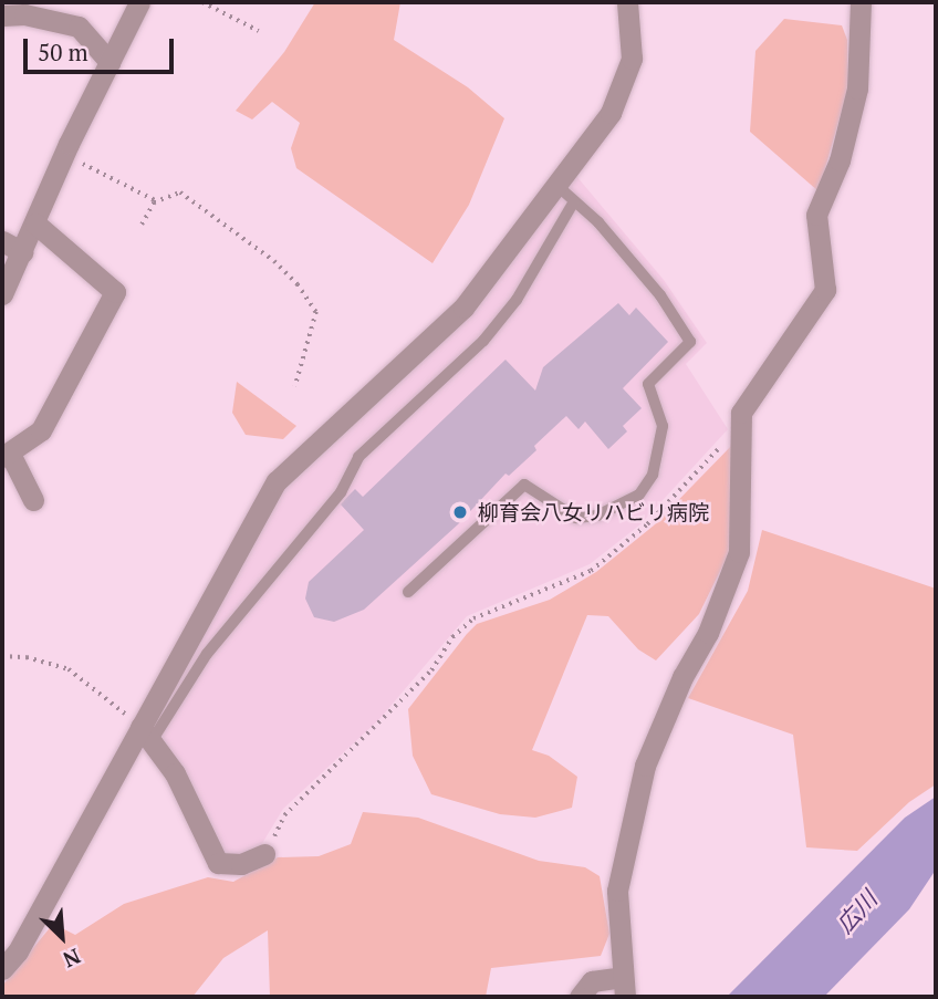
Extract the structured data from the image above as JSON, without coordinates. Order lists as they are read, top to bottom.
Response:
{
  "water": ["広川"],
  "places": ["柳育会八女リハビリ病院"],
  "scale_bar": "50 m",
  "north": "bottom right"
}
